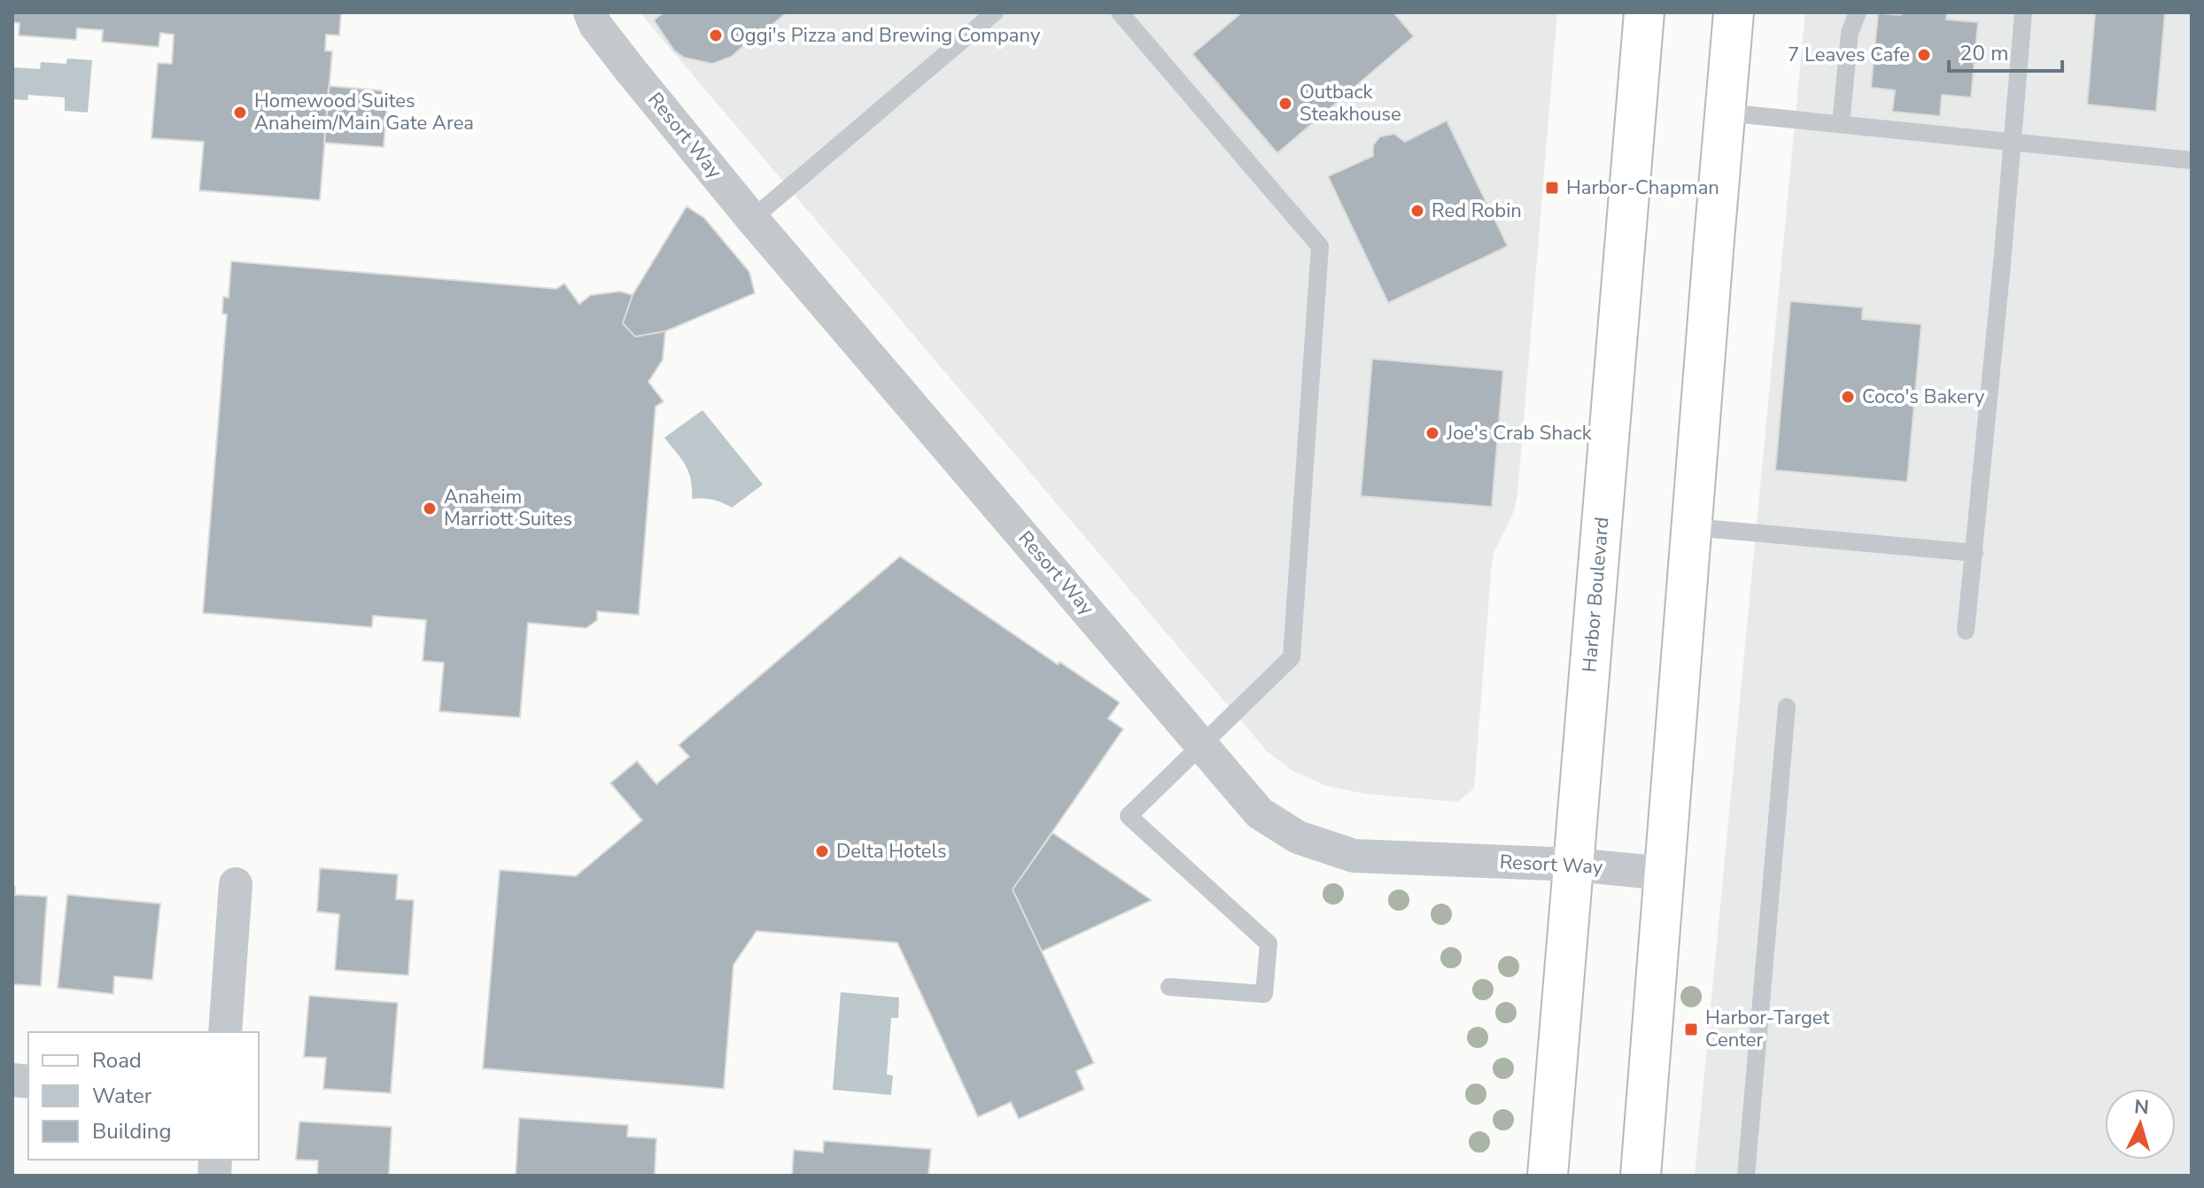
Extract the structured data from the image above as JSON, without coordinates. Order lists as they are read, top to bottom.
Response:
{
  "streets": {
    "main road": ["Harbor Boulevard"],
    "street": ["Resort Way"]
  },
  "crossings": [
    ["Resort Way", "Harbor Boulevard"]
  ],
  "places": {
    "other": [
      "Oggi's Pizza and Brewing Company",
      "7 Leaves Cafe",
      "Outback Steakhouse",
      "Homewood Suites Anaheim/Main Gate Area",
      "Red Robin",
      "Coco's Bakery",
      "Joe's Crab Shack",
      "Anaheim Marriott Suites",
      "Delta Hotels"
    ],
    "transit": ["Harbor-Chapman", "Harbor-Target Center"]
  },
  "legend": ["Road", "Water", "Building"],
  "scale_bar": "20 m",
  "north": "top"
}
